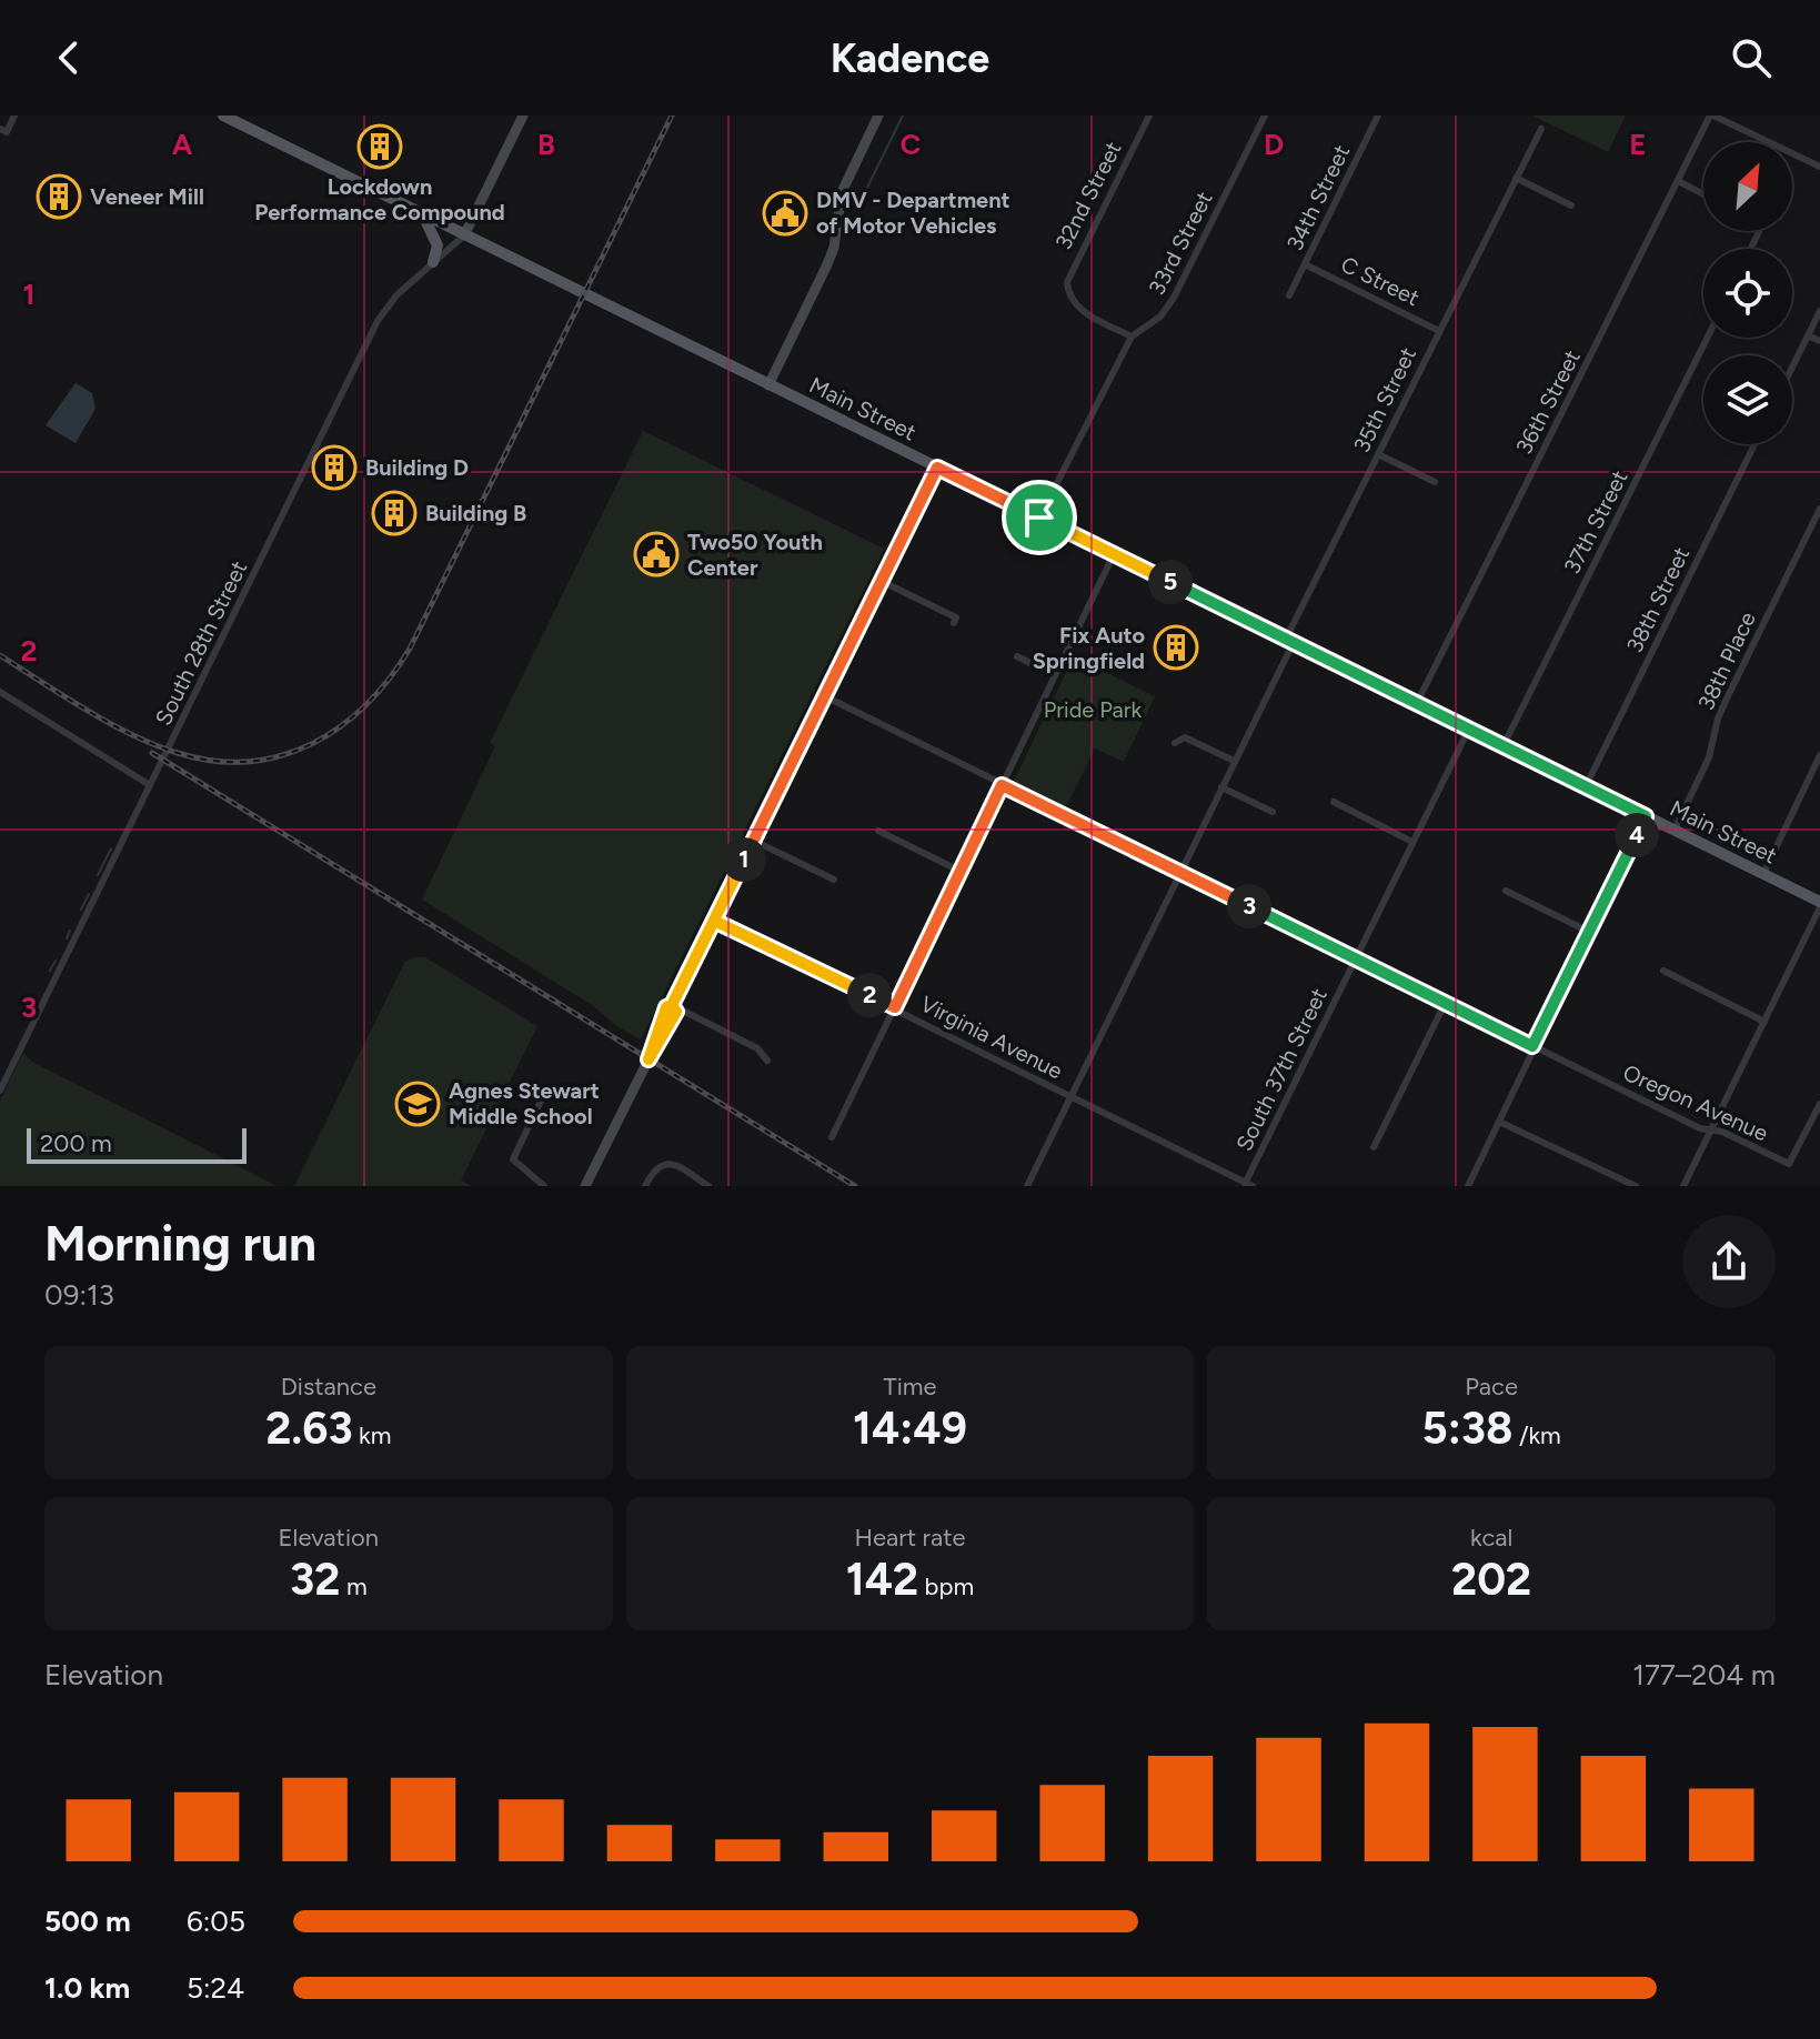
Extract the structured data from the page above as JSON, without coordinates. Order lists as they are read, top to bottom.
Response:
{
  "streets": {
    "main road": ["Main Street"],
    "street": [
      "32nd Street",
      "34th Street",
      "33rd Street",
      "C Street",
      "35th Street",
      "36th Street",
      "37th Street",
      "38th Street",
      "South 28th Street",
      "38th Place",
      "Virginia Avenue",
      "South 37th Street",
      "Oregon Avenue"
    ]
  },
  "crossings": [
    ["32nd Street", "33rd Street"],
    ["34th Street", "C Street"],
    ["33rd Street", "Main Street"],
    ["C Street", "35th Street"],
    ["35th Street", "Main Street"],
    ["35th Street", "Virginia Avenue"],
    ["35th Street", "Oregon Avenue"],
    ["36th Street", "Main Street"],
    ["Main Street", "37th Street"],
    ["Main Street", "38th Street"],
    ["Main Street", "South 28th Street"],
    ["Main Street", "38th Place"],
    ["Main Street", "South 37th Street"],
    ["Virginia Avenue", "South 37th Street"],
    ["South 37th Street", "Oregon Avenue"]
  ],
  "parks": ["Pride Park"],
  "places": {
    "building": [
      "Lockdown Performance Compound",
      "Veneer Mill",
      "Building D",
      "Building B",
      "Fix Auto Springfield"
    ],
    "public building": ["DMV - Department of Motor Vehicles", "Two50 Youth Center"],
    "school or university": ["Agnes Stewart Middle School"]
  },
  "scale_bar": "200 m",
  "north": "top right",
  "page": {
    "header": "Kadence",
    "pins": [
      "5",
      "4",
      "1",
      "3",
      "2"
    ],
    "scale": "200 m",
    "heading": ["Morning run", "09:13"],
    "stats": [
      ["Distance", "2.63 km"],
      ["Time", "14:49"],
      ["Pace", "5:38 /km"],
      ["Elevation", "32 m"],
      ["Heart rate", "142 bpm"],
      ["kcal", "202"]
    ],
    "chart": ["Elevation", "177–204 m"],
    "list": [
      {
        "name": "500 m",
        "note": "6:05"
      },
      {
        "name": "1.0 km",
        "note": "5:24"
      }
    ]
  },
  "grid": {
    "columns": [
      "A",
      "B",
      "C",
      "D",
      "E"
    ],
    "rows": ["1", "2", "3"]
  }
}
